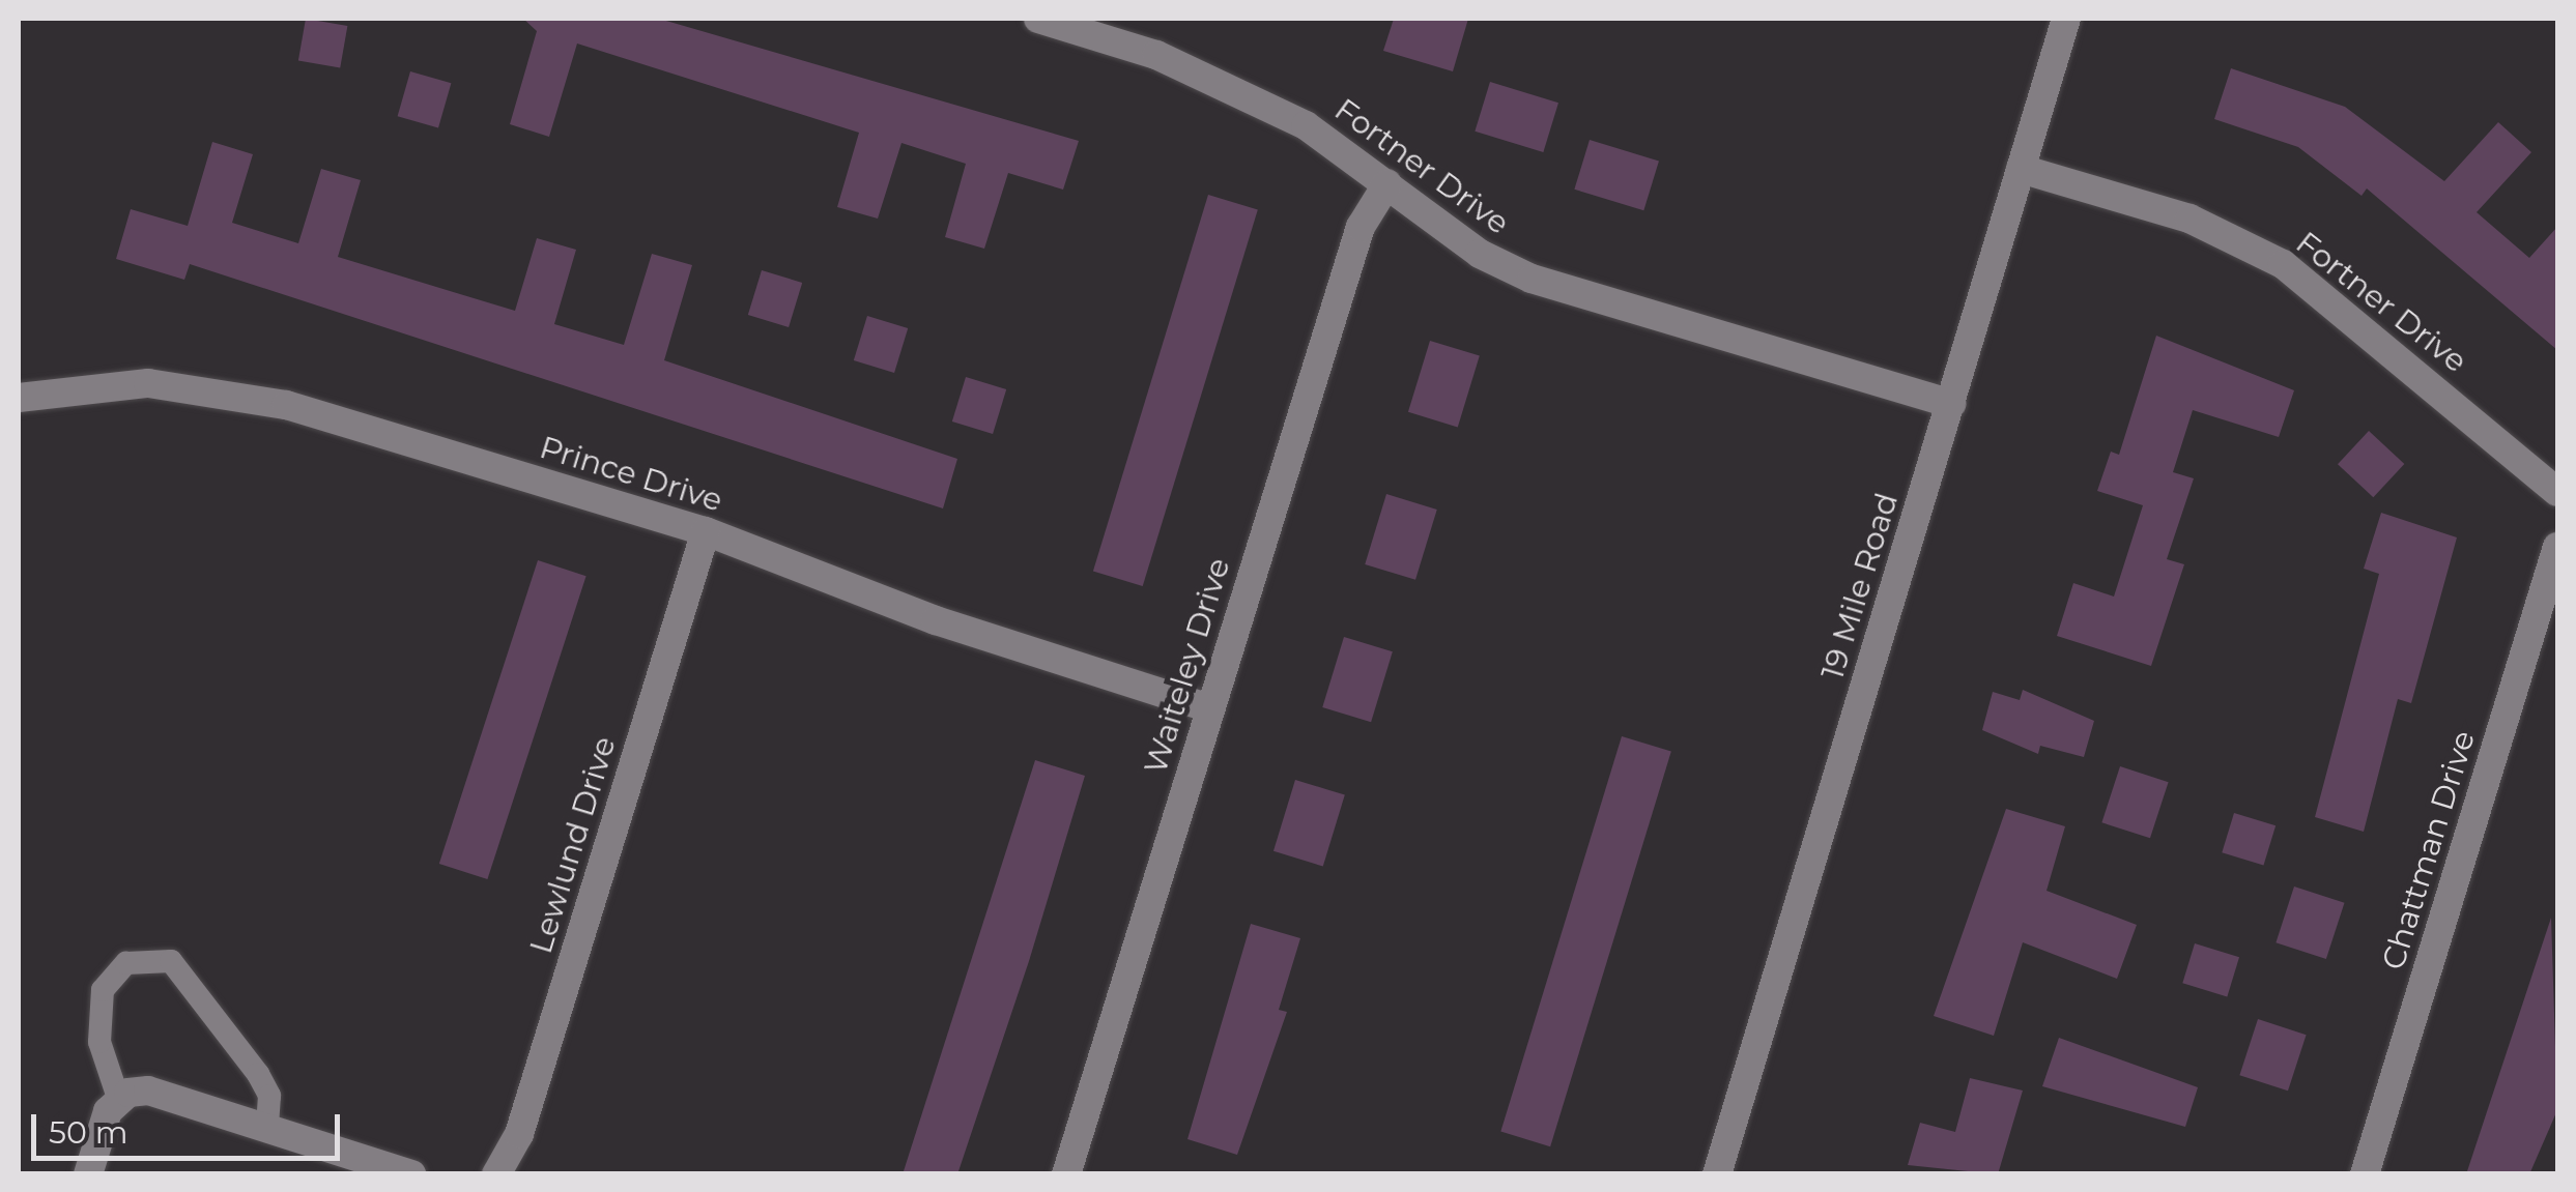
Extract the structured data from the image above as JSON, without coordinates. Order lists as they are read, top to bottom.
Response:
{
  "streets": {
    "street": [
      "Fortner Drive",
      "Prince Drive",
      "19 Mile Road",
      "Waiteley Drive",
      "Lewlund Drive",
      "Chattman Drive"
    ]
  },
  "crossings": [
    ["Fortner Drive", "19 Mile Road"],
    ["Fortner Drive", "Waiteley Drive"],
    ["Prince Drive", "Waiteley Drive"],
    ["Prince Drive", "Lewlund Drive"]
  ],
  "scale_bar": "50 m"
}
